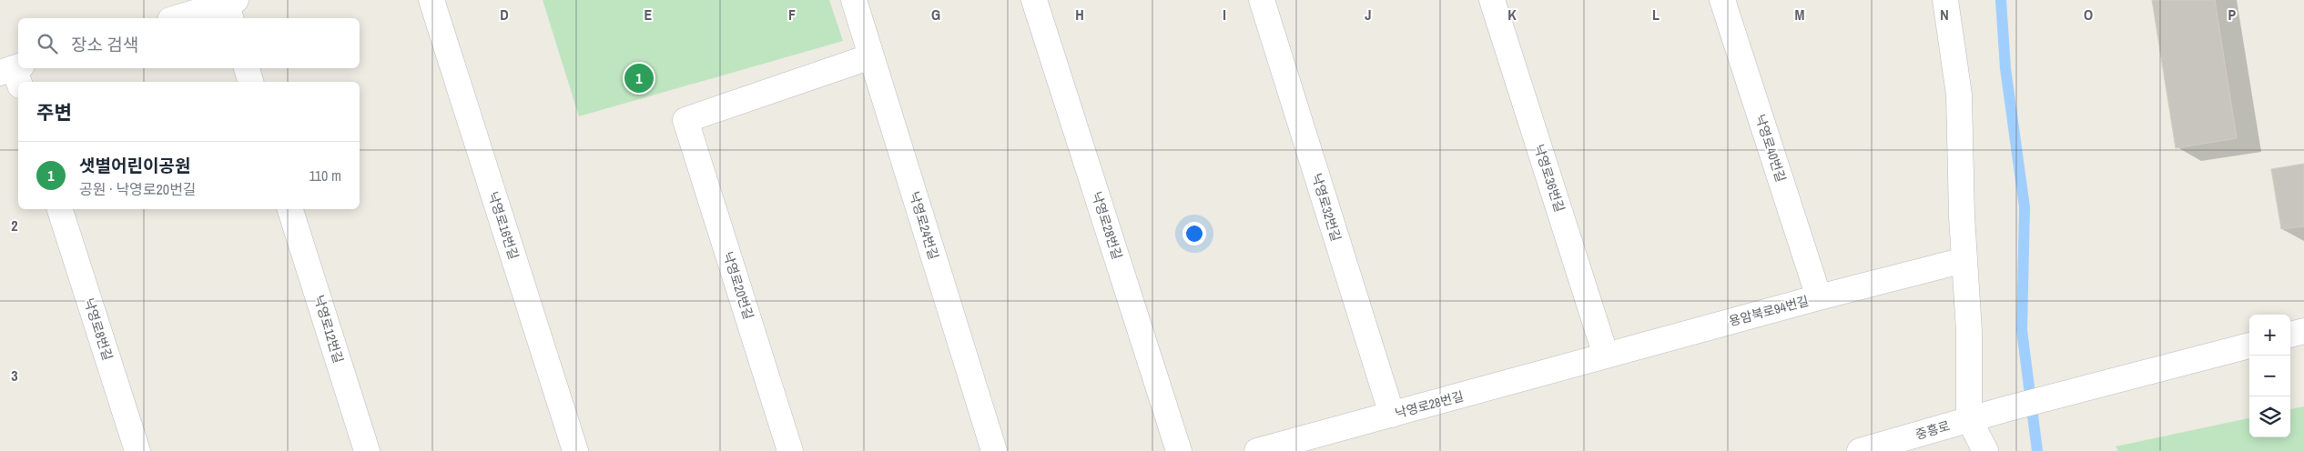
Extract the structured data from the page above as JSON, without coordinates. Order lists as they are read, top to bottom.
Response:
{
  "streets": {
    "street": [
      "낙영로40번길",
      "낙영로36번길",
      "낙영로32번길",
      "낙영로16번길",
      "낙영로24번길",
      "낙영로28번길",
      "낙영로20번길",
      "용암북로94번길",
      "낙영로8번길",
      "낙영로12번길",
      "중흥로"
    ]
  },
  "crossings": [
    ["낙영로40번길", "용암북로94번길"],
    ["낙영로36번길", "용암북로94번길"],
    ["낙영로32번길", "낙영로28번길"],
    ["낙영로24번길", "낙영로20번길"],
    ["낙영로28번길", "용암북로94번길"]
  ],
  "page": {
    "search": "장소 검색",
    "pins": "1",
    "heading": "주변",
    "list": [
      {
        "mark": "1",
        "name": "샛별어린이공원",
        "note": "공원 · 낙영로20번길",
        "value": "110 m"
      }
    ],
    "map_buttons": ["+", "−"]
  },
  "grid": {
    "columns": [
      "D",
      "E",
      "F",
      "G",
      "H",
      "I",
      "J",
      "K",
      "L",
      "M",
      "N",
      "O",
      "P"
    ],
    "rows": ["2", "3"]
  }
}
